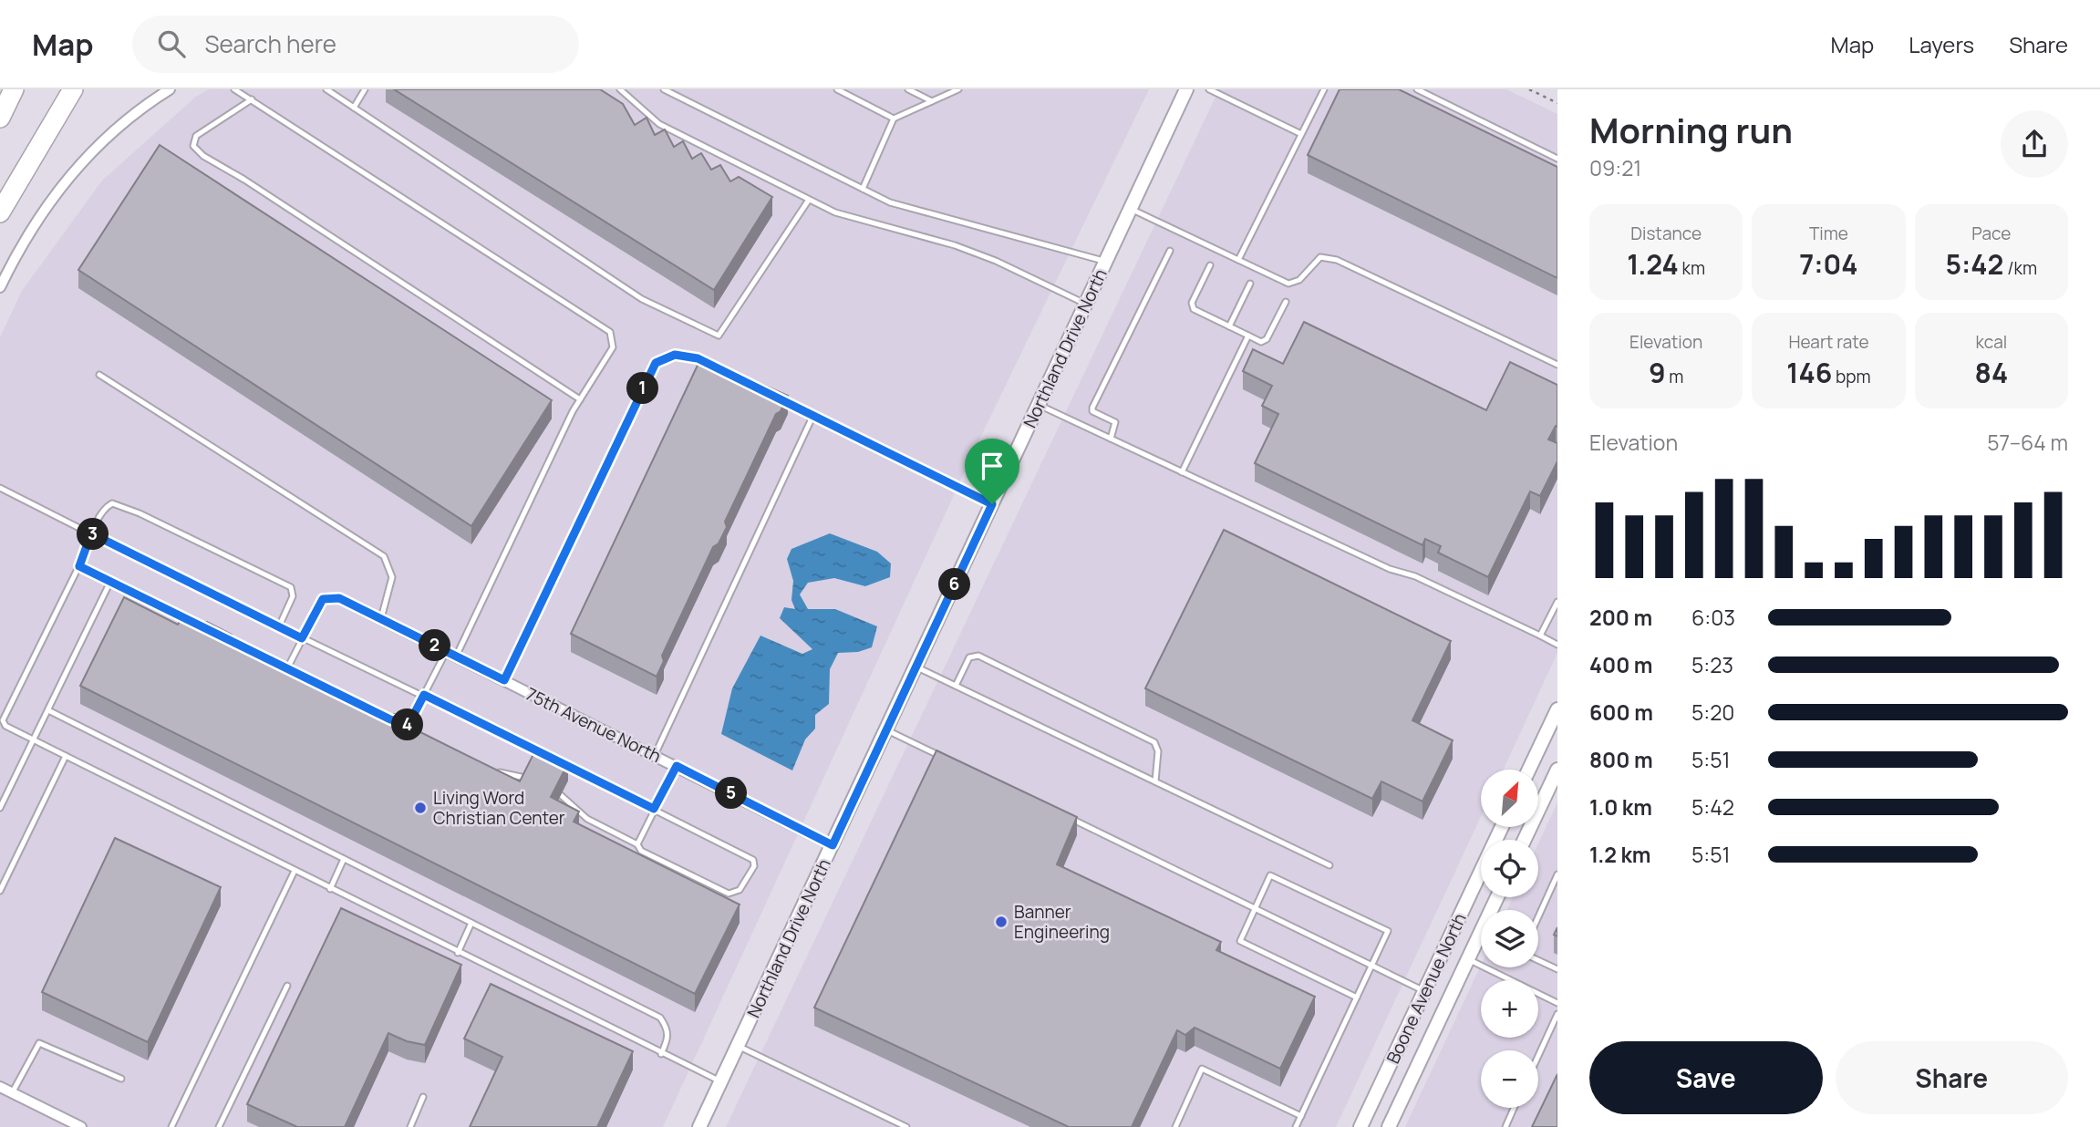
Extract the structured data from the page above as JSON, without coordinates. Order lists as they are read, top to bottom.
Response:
{
  "streets": {
    "street": ["Northland Drive North", "75th Avenue North", "Boone Avenue North"]
  },
  "crossings": [
    ["Northland Drive North", "75th Avenue North"]
  ],
  "places": ["Living Word Christian Center", "Banner Engineering"],
  "north": "top right",
  "page": {
    "header": "Map",
    "search": "Search here",
    "nav": ["Map", "Layers", "Share"],
    "heading": ["Morning run", "09:21"],
    "stats": [
      ["Distance", "1.24 km"],
      ["Time", "7:04"],
      ["Pace", "5:42 /km"],
      ["Elevation", "9 m"],
      ["Heart rate", "146 bpm"],
      ["kcal", "84"]
    ],
    "pins": [
      "1",
      "3",
      "6",
      "2",
      "4",
      "5"
    ],
    "chart": ["Elevation", "57–64 m"],
    "list": [
      {
        "name": "200 m",
        "note": "6:03"
      },
      {
        "name": "400 m",
        "note": "5:23"
      },
      {
        "name": "600 m",
        "note": "5:20"
      },
      {
        "name": "800 m",
        "note": "5:51"
      },
      {
        "name": "1.0 km",
        "note": "5:42"
      },
      {
        "name": "1.2 km",
        "note": "5:51"
      }
    ],
    "map_buttons": ["+", "−"],
    "buttons": ["Save", "Share"]
  }
}
